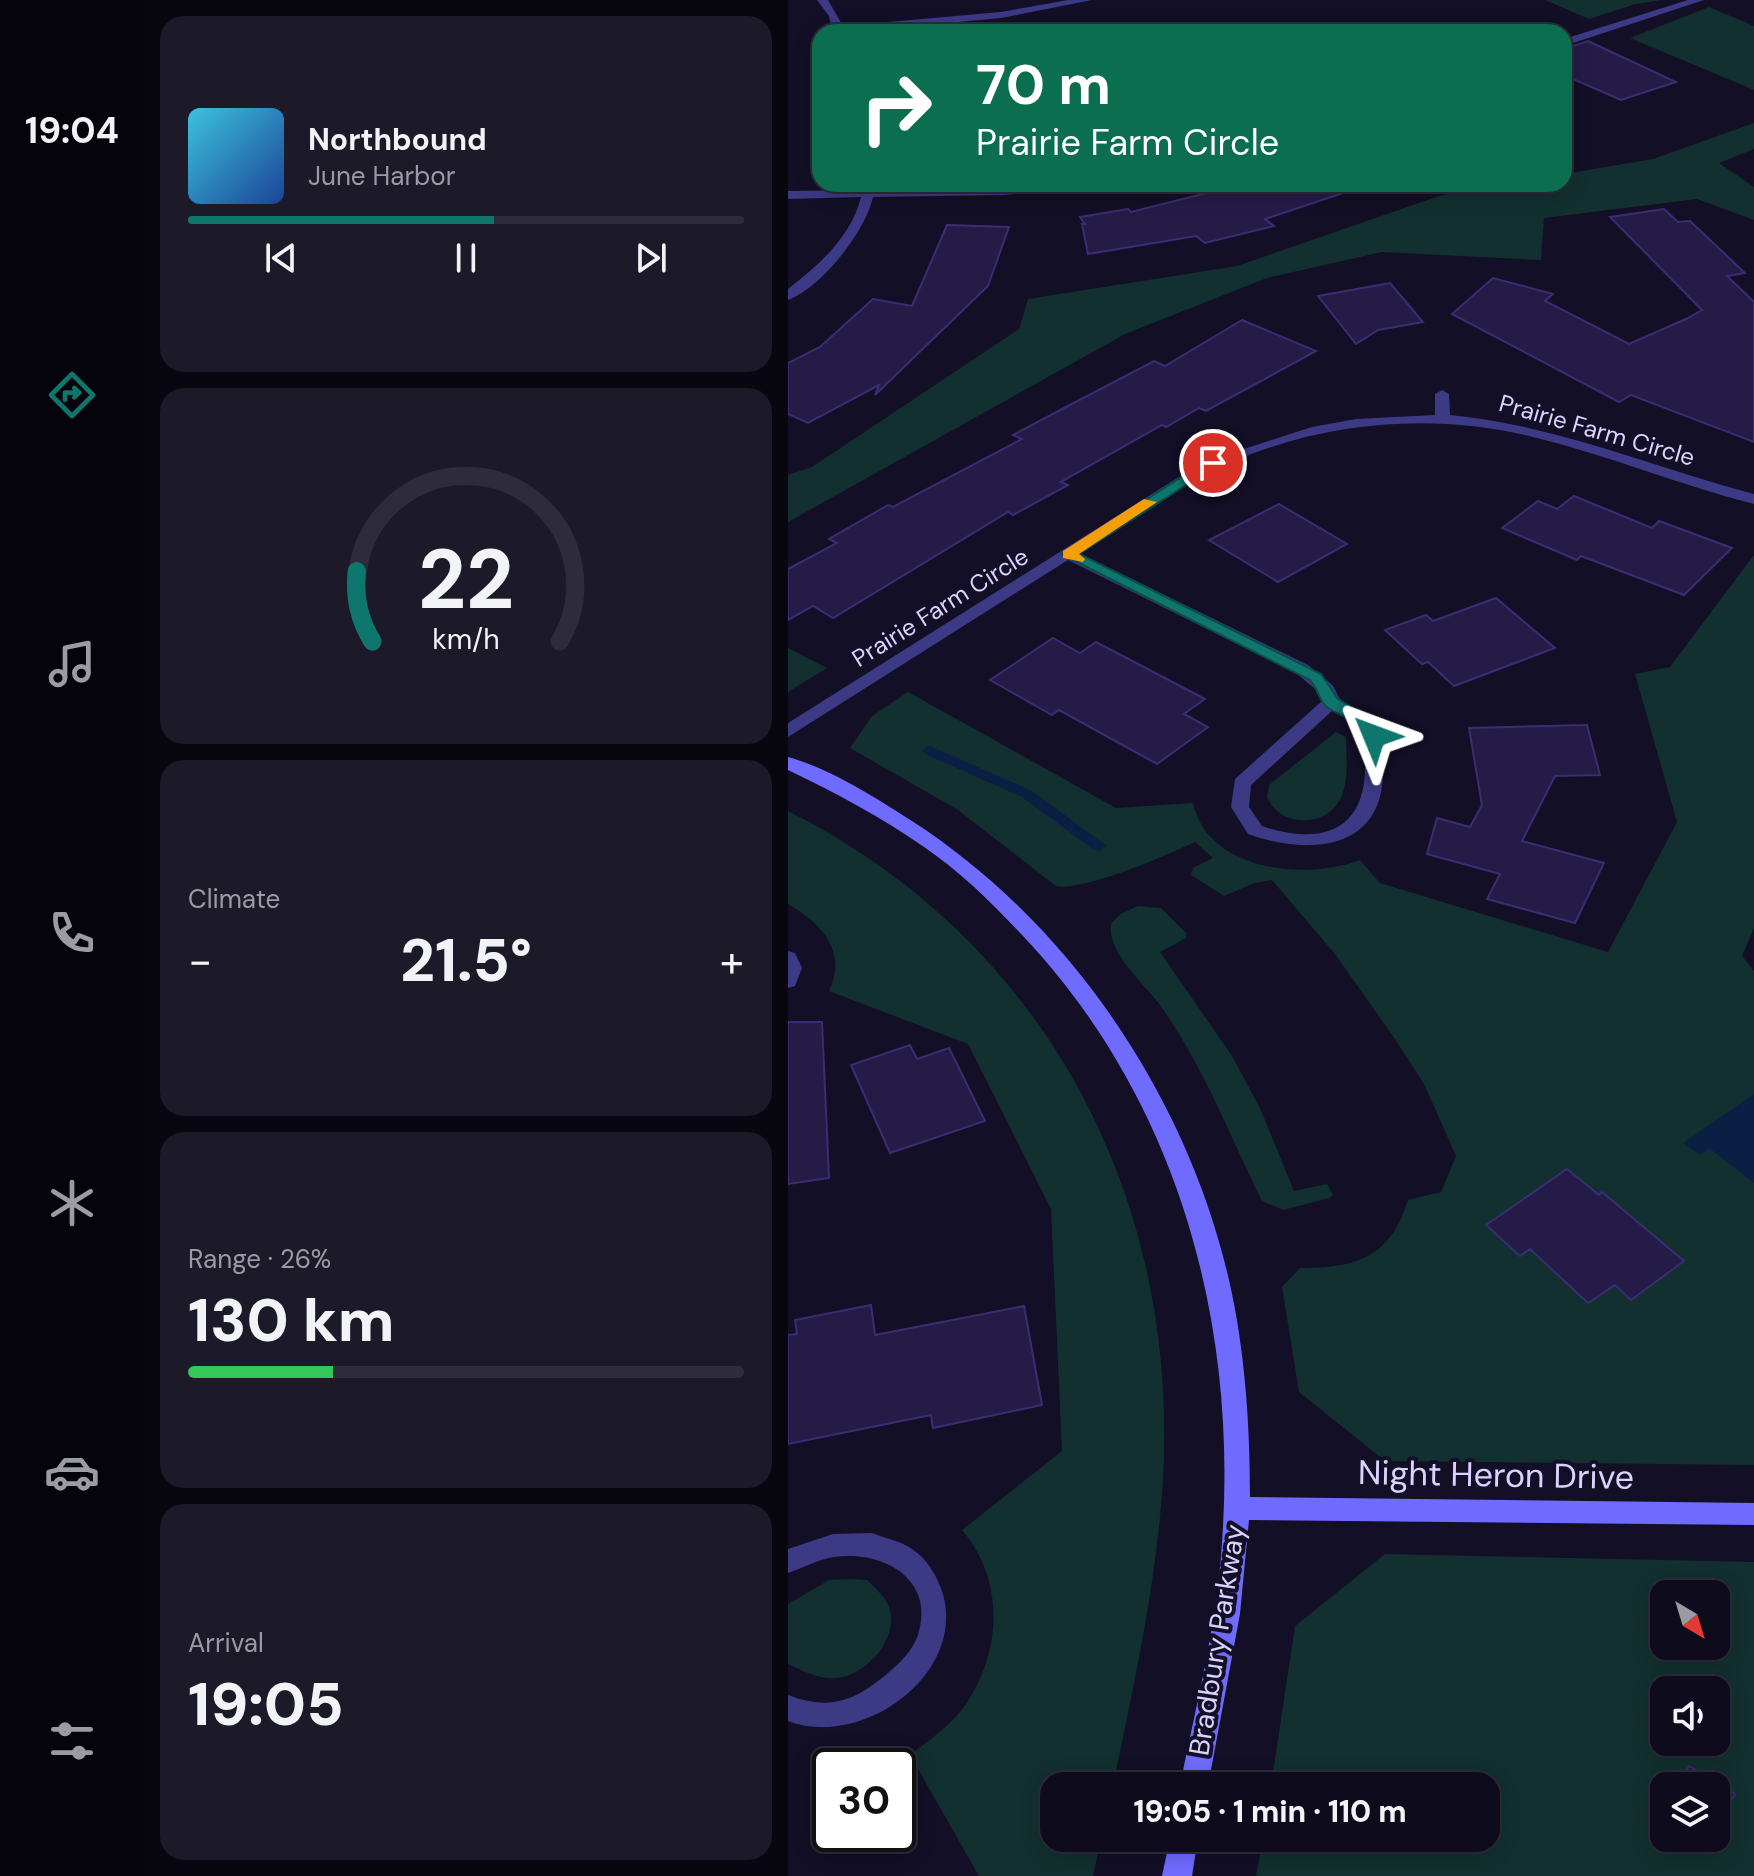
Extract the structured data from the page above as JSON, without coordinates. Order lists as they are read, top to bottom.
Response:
{
  "streets": {
    "street": ["Prairie Farm Circle", "Night Heron Drive", "Bradbury Parkway"]
  },
  "crossings": [
    ["Night Heron Drive", "Bradbury Parkway"]
  ],
  "north": "bottom right",
  "page": {
    "tabs": "19:04",
    "turn": ["70 m", "Prairie Farm Circle"],
    "song": ["Northbound", "June Harbor"],
    "tile": [
      "Climate",
      ["Range · 26%", "130 km"],
      ["Arrival", "19:05"]
    ],
    "heat": ["−", "21.5°", "+"],
    "limit": "30",
    "trip": "19:05 · 1 min · 110 m",
    "gauge": ["22", "km/h"]
  }
}
